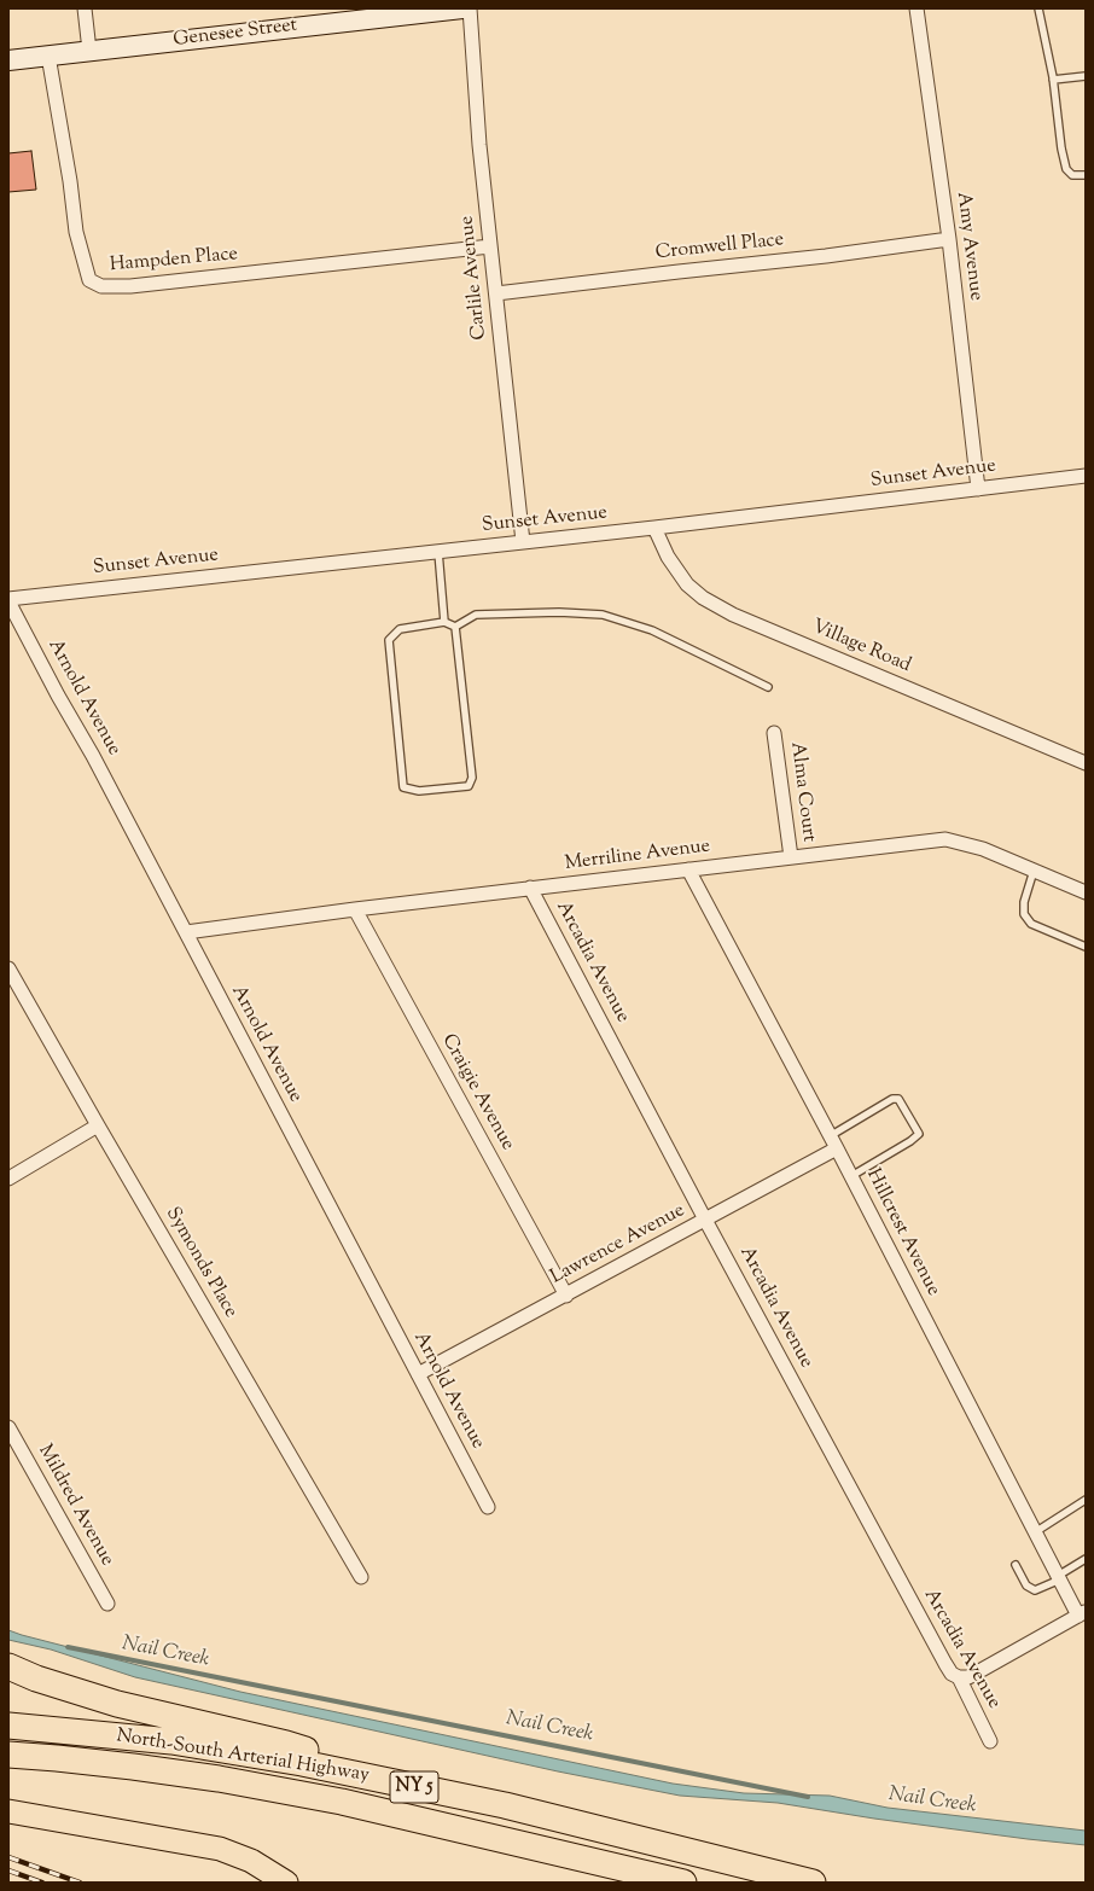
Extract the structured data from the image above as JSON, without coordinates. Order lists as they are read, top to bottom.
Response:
{
  "streets": {
    "highway": ["North-South Arterial Highway", "NY 5"],
    "main road": ["Genesee Street"],
    "street": [
      "Amy Avenue",
      "Cromwell Place",
      "Hampden Place",
      "Carlile Avenue",
      "Sunset Avenue",
      "Village Road",
      "Arnold Avenue",
      "Alma Court",
      "Merriline Avenue",
      "Arcadia Avenue",
      "Craigie Avenue",
      "Hillcrest Avenue",
      "Lawrence Avenue",
      "Symonds Place",
      "Mildred Avenue"
    ]
  },
  "crossings": [
    ["Genesee Street", "Hampden Place"],
    ["Amy Avenue", "Cromwell Place"],
    ["Amy Avenue", "Sunset Avenue"],
    ["Cromwell Place", "Carlile Avenue"],
    ["Hampden Place", "Carlile Avenue"],
    ["Carlile Avenue", "Sunset Avenue"],
    ["Sunset Avenue", "Village Road"],
    ["Sunset Avenue", "Arnold Avenue"],
    ["Arnold Avenue", "Merriline Avenue"],
    ["Arnold Avenue", "Lawrence Avenue"],
    ["Alma Court", "Merriline Avenue"],
    ["Merriline Avenue", "Arcadia Avenue"],
    ["Merriline Avenue", "Craigie Avenue"],
    ["Merriline Avenue", "Hillcrest Avenue"],
    ["Arcadia Avenue", "Lawrence Avenue"],
    ["Craigie Avenue", "Lawrence Avenue"],
    ["Hillcrest Avenue", "Lawrence Avenue"]
  ],
  "water": ["Nail Creek"]
}
